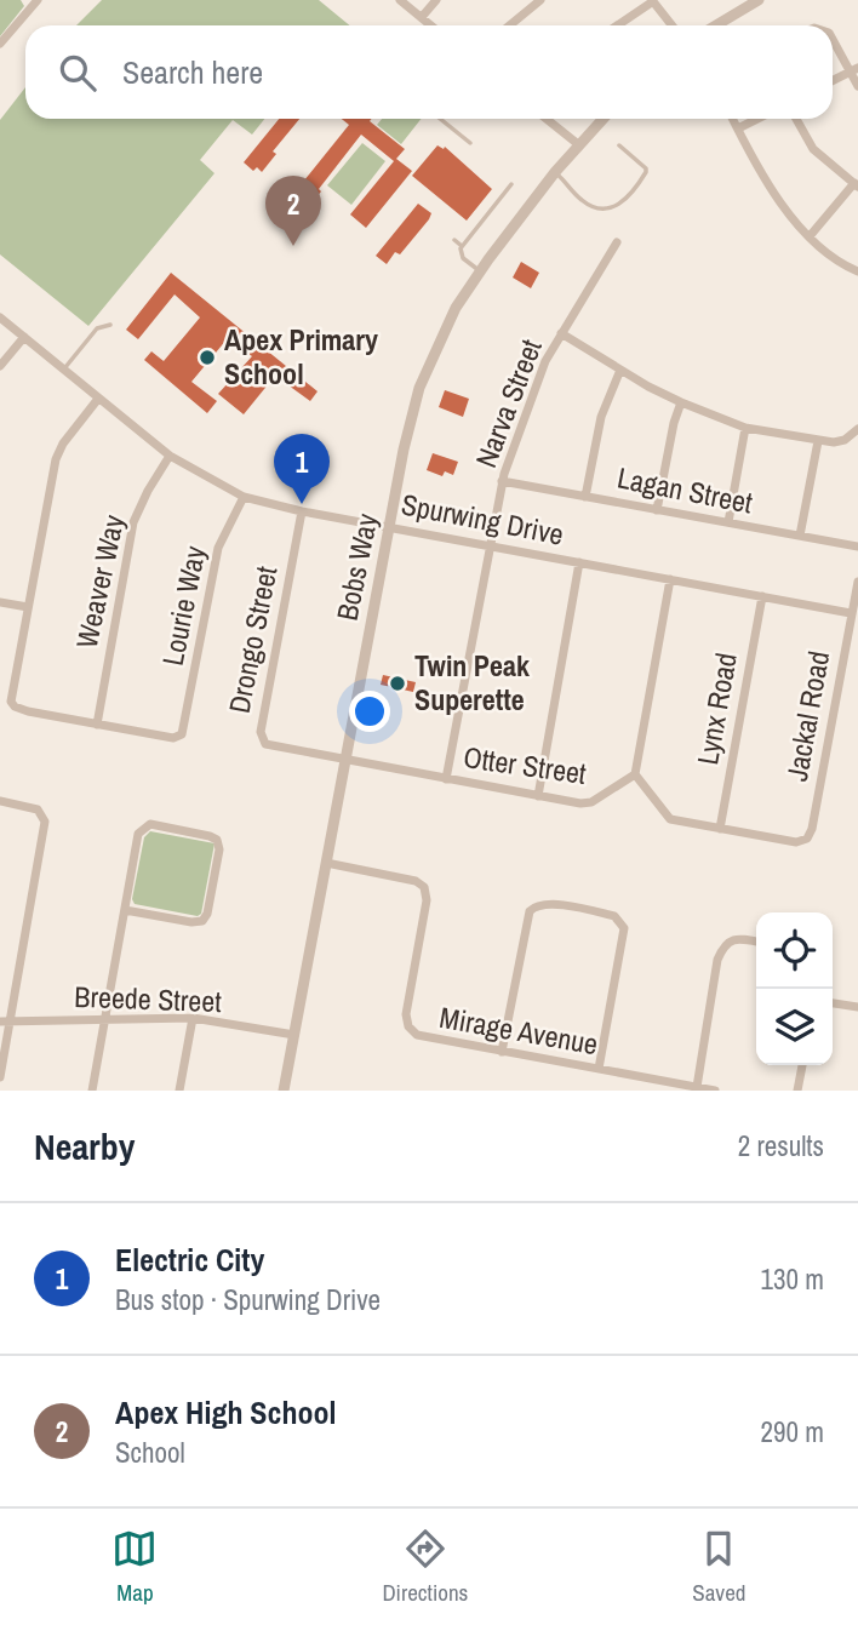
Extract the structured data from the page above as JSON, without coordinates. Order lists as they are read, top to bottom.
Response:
{
  "streets": {
    "street": [
      "Narva Street",
      "Lagan Street",
      "Spurwing Drive",
      "Bobs Way",
      "Weaver Way",
      "Lourie Way",
      "Drongo Street",
      "Lynx Road",
      "Jackal Road",
      "Otter Street",
      "Breede Street",
      "Mirage Avenue"
    ]
  },
  "crossings": [
    ["Narva Street", "Lagan Street"],
    ["Narva Street", "Spurwing Drive"],
    ["Narva Street", "Otter Street"],
    ["Spurwing Drive", "Bobs Way"],
    ["Spurwing Drive", "Weaver Way"],
    ["Spurwing Drive", "Lourie Way"],
    ["Spurwing Drive", "Drongo Street"],
    ["Spurwing Drive", "Lynx Road"],
    ["Spurwing Drive", "Jackal Road"],
    ["Bobs Way", "Drongo Street"],
    ["Bobs Way", "Otter Street"],
    ["Bobs Way", "Breede Street"],
    ["Bobs Way", "Mirage Avenue"],
    ["Weaver Way", "Lourie Way"],
    ["Drongo Street", "Otter Street"],
    ["Lynx Road", "Jackal Road"]
  ],
  "places": ["Apex Primary School", "Twin Peak Superette"],
  "page": {
    "search": "Search here",
    "pins": ["2", "1"],
    "heading": ["Nearby", "2 results"],
    "list": [
      {
        "mark": "1",
        "name": "Electric City",
        "note": "Bus stop · Spurwing Drive",
        "value": "130 m"
      },
      {
        "mark": "2",
        "name": "Apex High School",
        "note": "School",
        "value": "290 m"
      }
    ],
    "nav": ["Map", "Directions", "Saved"]
  }
}
